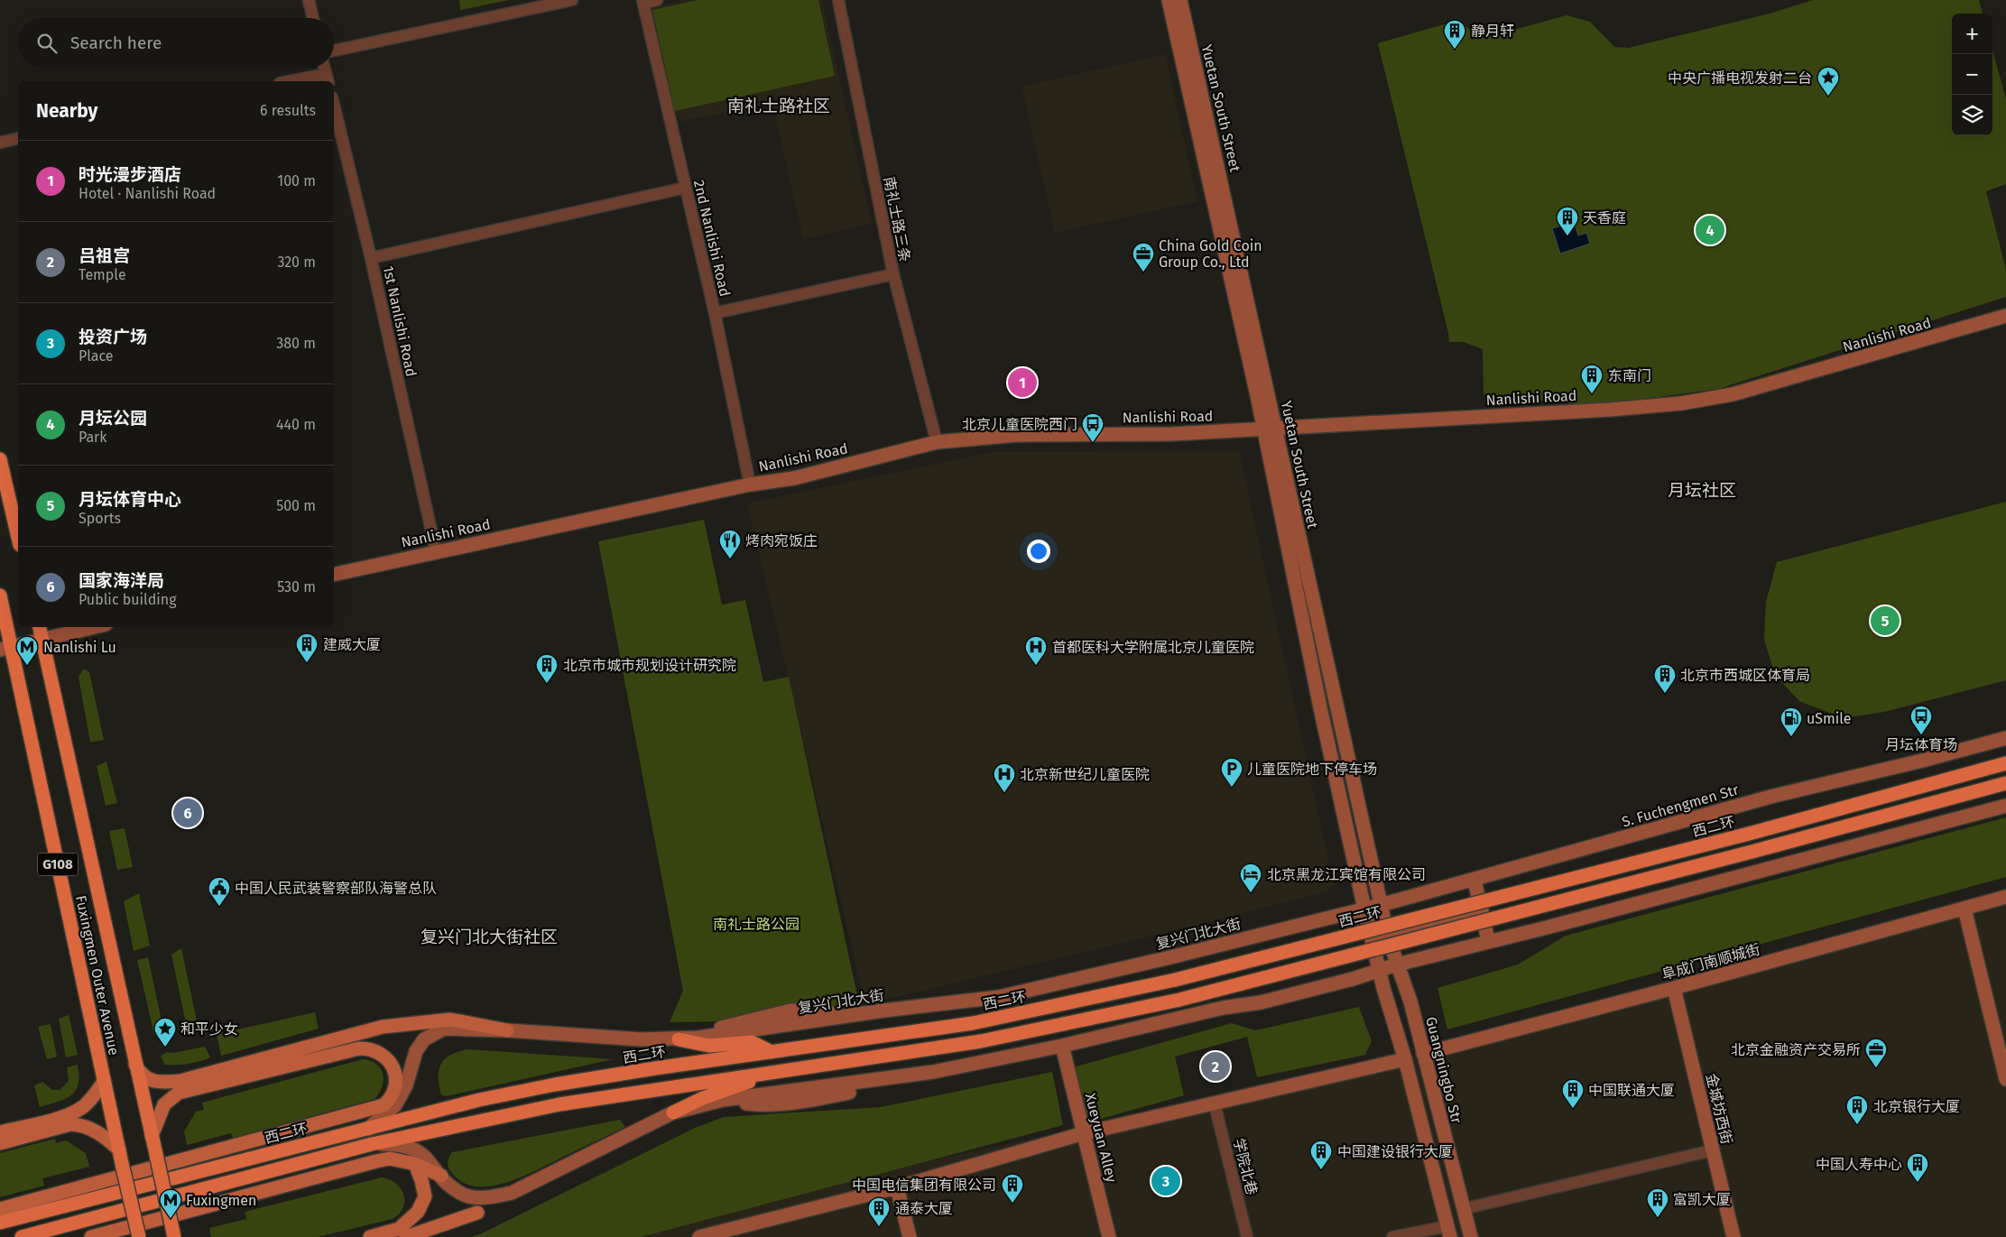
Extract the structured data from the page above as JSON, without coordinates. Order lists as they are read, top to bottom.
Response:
{
  "streets": {
    "highway": ["西二环", "G108", "Fuxingmen Outer Avenue"],
    "street": [
      "Yuetan South Street",
      "南礼士路三条",
      "2nd Nanlishi Road",
      "1st Nanlishi Road",
      "Nanlishi Road",
      "S. Fuchengmen Str",
      "复兴门北大街",
      "阜成门南顺城街",
      "Guangningbo Str",
      "金城坊西街",
      "Xueyuan Alley",
      "学院北巷"
    ]
  },
  "crossings": [
    ["Yuetan South Street", "Nanlishi Road"],
    ["Yuetan South Street", "S. Fuchengmen Str"],
    ["Yuetan South Street", "复兴门北大街"],
    ["Yuetan South Street", "Guangningbo Str"],
    ["南礼士路三条", "Nanlishi Road"],
    ["2nd Nanlishi Road", "Nanlishi Road"],
    ["1st Nanlishi Road", "Nanlishi Road"],
    ["S. Fuchengmen Str", "复兴门北大街"],
    ["阜成门南顺城街", "Guangningbo Str"],
    ["阜成门南顺城街", "金城坊西街"]
  ],
  "districts": ["南礼士路社区", "月坛社区", "复兴门北大街社区"],
  "parks": ["南礼士路公园"],
  "places": {
    "building": [
      "静月轩",
      "天香庭",
      "东南门",
      "建威大厦",
      "北京市城市规划设计研究院",
      "北京市西城区体育局",
      "中国联通大厦",
      "北京银行大厦",
      "中国建设银行大厦",
      "中国人寿中心",
      "中国电信集团有限公司",
      "富凯大厦",
      "通泰大厦"
    ],
    "place": ["中央广播电视发射二台", "和平少女"],
    "office": ["China Gold Coin Group Co., Ltd", "北京金融资产交易所"],
    "bus stop": ["北京儿童医院西门", "月坛体育场"],
    "restaurant": ["烤肉宛饭庄"],
    "metro station": ["Nanlishi Lu", "Fuxingmen"],
    "hospital": ["首都医科大学附属北京儿童医院", "北京新世纪儿童医院"],
    "fuel station": ["uSmile"],
    "parking": ["儿童医院地下停车场"],
    "hotel": ["北京黑龙江宾馆有限公司"],
    "public building": ["中国人民武装警察部队海警总队"]
  },
  "page": {
    "map_buttons": ["+", "−"],
    "search": "Search here",
    "heading": ["Nearby", "6 results"],
    "list": [
      {
        "mark": "1",
        "name": "时光漫步酒店",
        "note": "Hotel · Nanlishi Road",
        "value": "100 m"
      },
      {
        "mark": "2",
        "name": "吕祖宫",
        "note": "Temple",
        "value": "320 m"
      },
      {
        "mark": "3",
        "name": "投资广场",
        "note": "Place",
        "value": "380 m"
      },
      {
        "mark": "4",
        "name": "月坛公园",
        "note": "Park",
        "value": "440 m"
      },
      {
        "mark": "5",
        "name": "月坛体育中心",
        "note": "Sports",
        "value": "500 m"
      },
      {
        "mark": "6",
        "name": "国家海洋局",
        "note": "Public building",
        "value": "530 m"
      }
    ],
    "pins": [
      "4",
      "1",
      "5",
      "6",
      "2",
      "3"
    ]
  }
}
